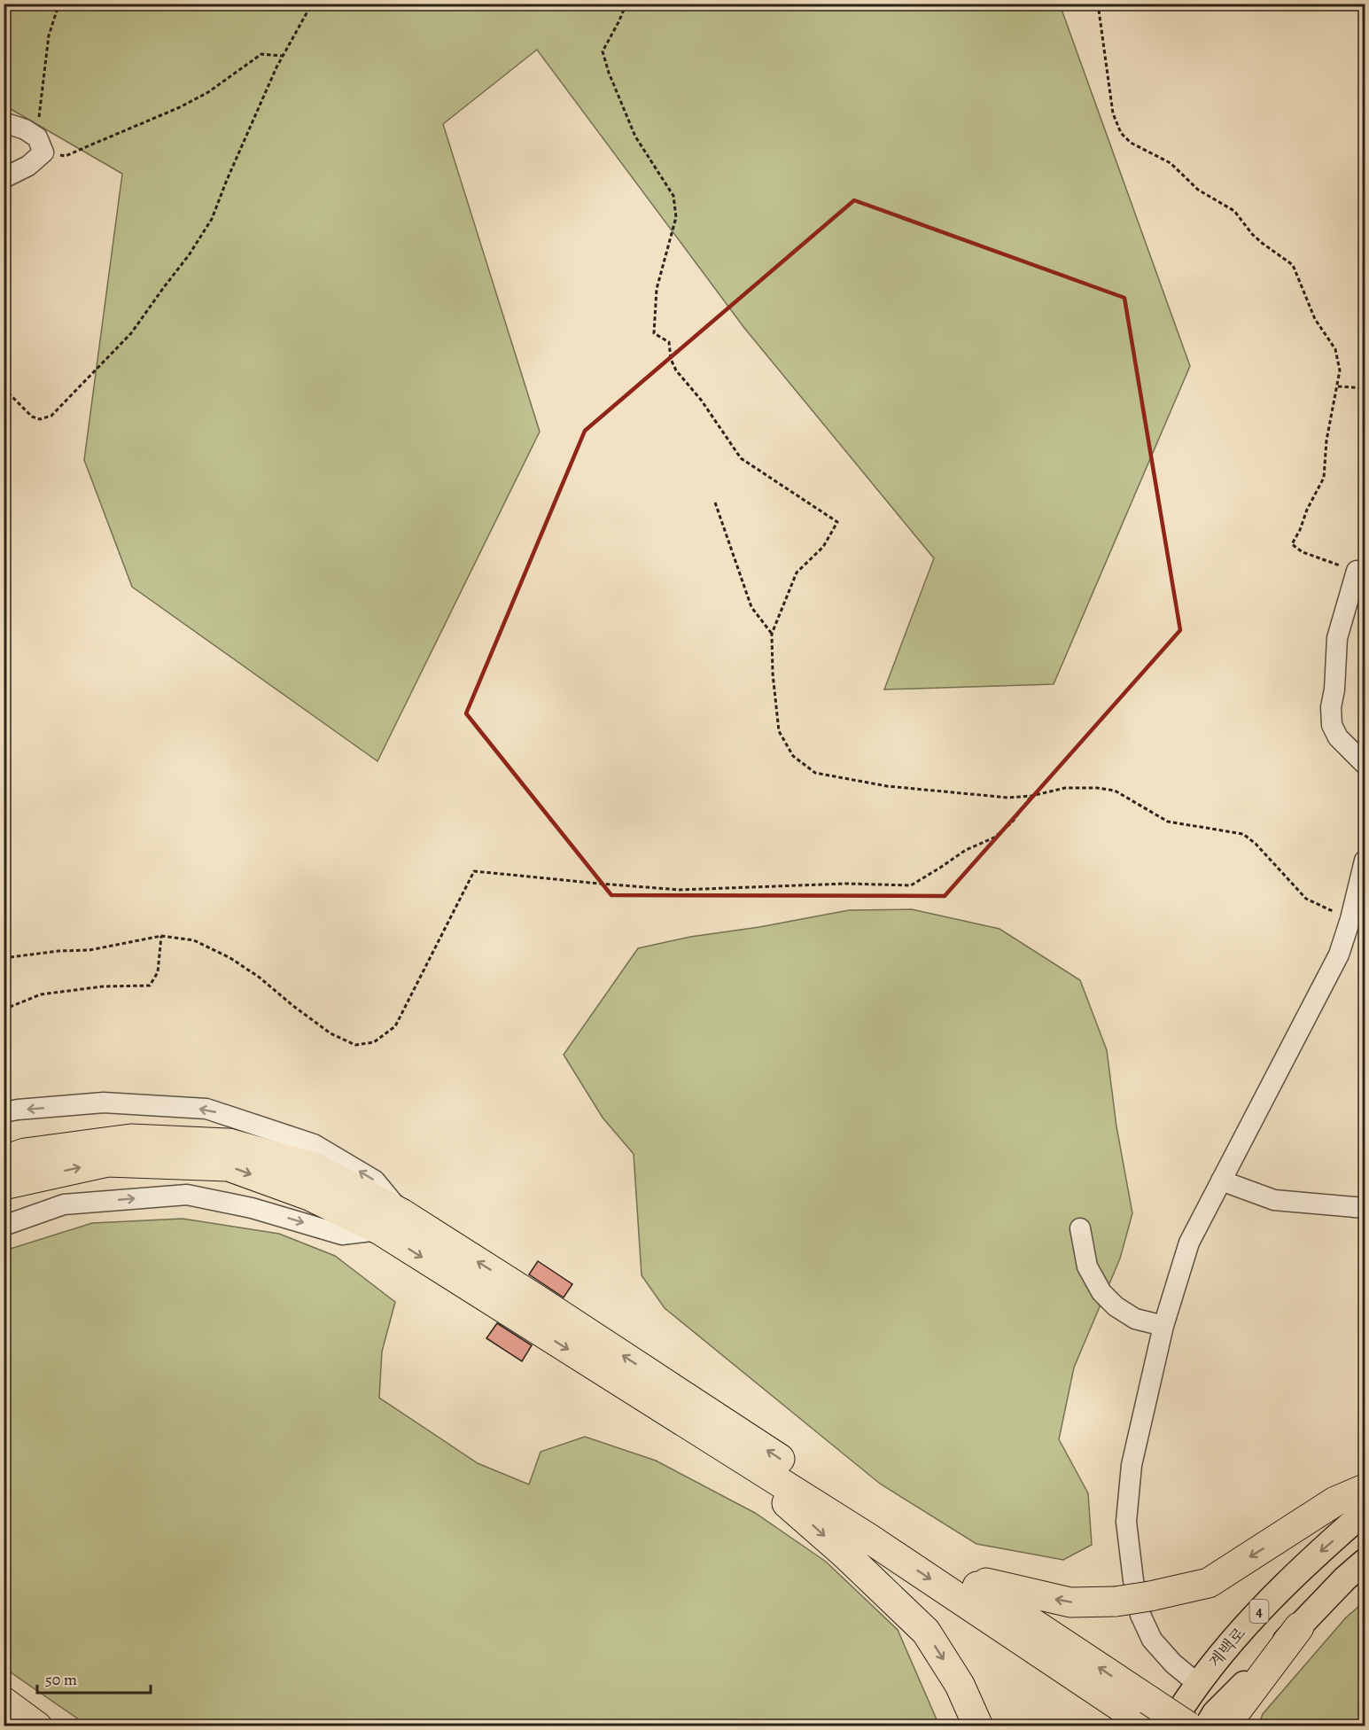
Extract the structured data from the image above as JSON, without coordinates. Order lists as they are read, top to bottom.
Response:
{
  "streets": {
    "main road": ["4", "계백로"]
  },
  "scale_bar": "50 m"
}
